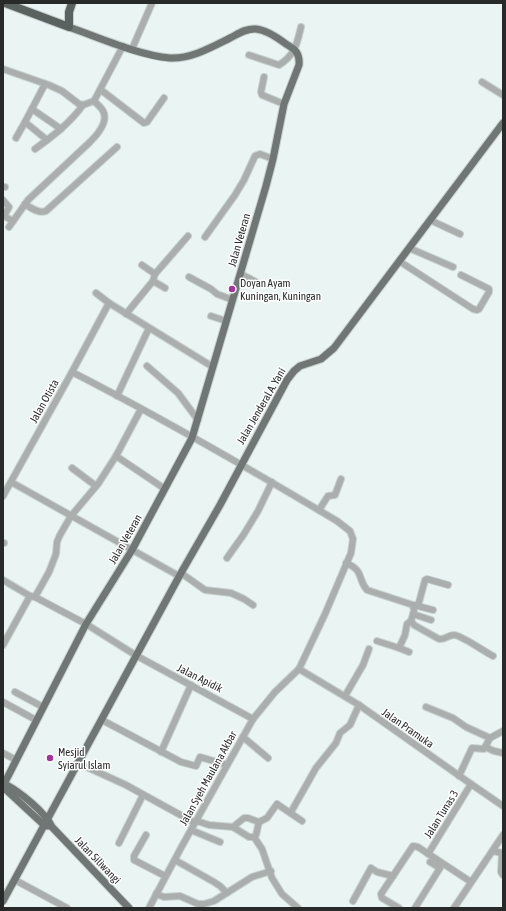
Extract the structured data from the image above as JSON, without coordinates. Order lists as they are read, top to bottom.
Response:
{
  "streets": {
    "main road": ["Jalan Veteran", "Jalan Jenderal A. Yani", "Jalan Siliwangi"],
    "street": [
      "Jalan Otista",
      "Jalan Apidik",
      "Jalan Pramuka",
      "Jalan Syeh Maulana Akbar",
      "Jalan Tunas 3"
    ]
  },
  "crossings": [
    ["Jalan Veteran", "Jalan Otista"],
    ["Jalan Veteran", "Jalan Apidik"],
    ["Jalan Veteran", "Jalan Siliwangi"],
    ["Jalan Otista", "Jalan Jenderal A. Yani"],
    ["Jalan Otista", "Jalan Pramuka"],
    ["Jalan Otista", "Jalan Syeh Maulana Akbar"],
    ["Jalan Jenderal A. Yani", "Jalan Apidik"],
    ["Jalan Jenderal A. Yani", "Jalan Siliwangi"],
    ["Jalan Apidik", "Jalan Syeh Maulana Akbar"],
    ["Jalan Pramuka", "Jalan Syeh Maulana Akbar"],
    ["Jalan Pramuka", "Jalan Tunas 3"]
  ],
  "places": ["Doyan Ayam Kuningan, Kuningan", "Mesjid Syiarul Islam"]
}
